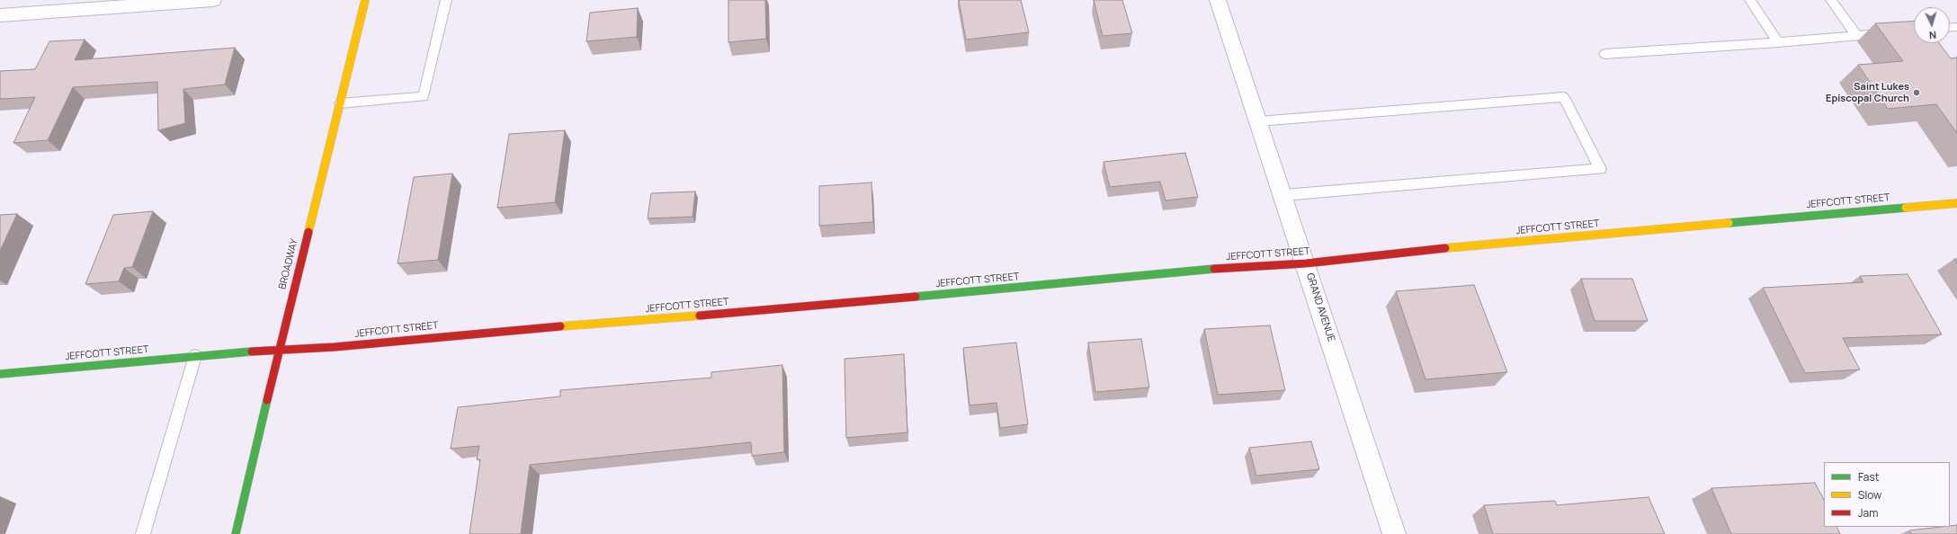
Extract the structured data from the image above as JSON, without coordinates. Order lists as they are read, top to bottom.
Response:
{
  "streets": {
    "street": ["JEFFCOTT STREET", "BROADWAY", "GRAND AVENUE"]
  },
  "crossings": [
    ["JEFFCOTT STREET", "BROADWAY"],
    ["JEFFCOTT STREET", "GRAND AVENUE"]
  ],
  "places": ["Saint Lukes Episcopal Church"],
  "legend": ["Fast", "Slow", "Jam"],
  "north": "bottom"
}
